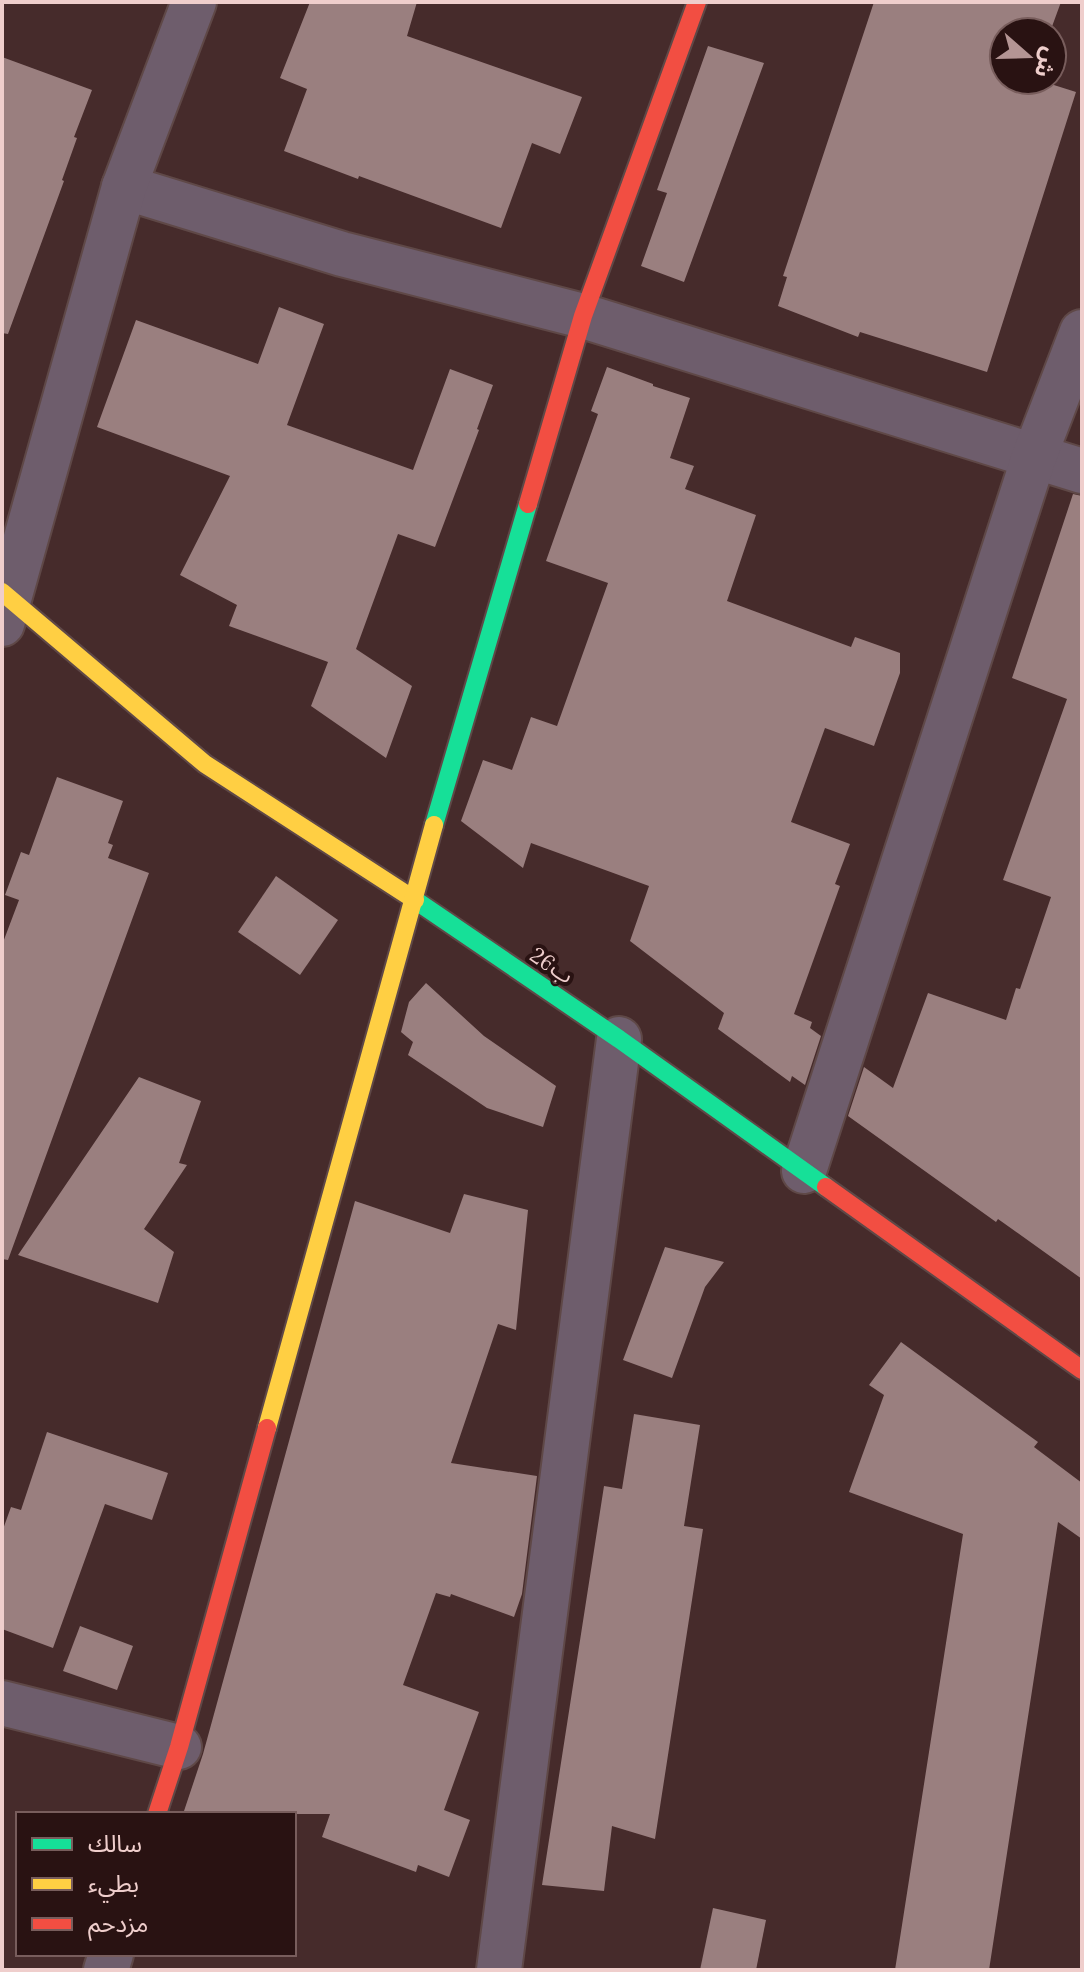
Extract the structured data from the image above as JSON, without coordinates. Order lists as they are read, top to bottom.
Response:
{
  "streets": {
    "main road": ["26ب"]
  },
  "legend": ["سالك", "بطيء", "مزدحم"],
  "north": "right"
}
